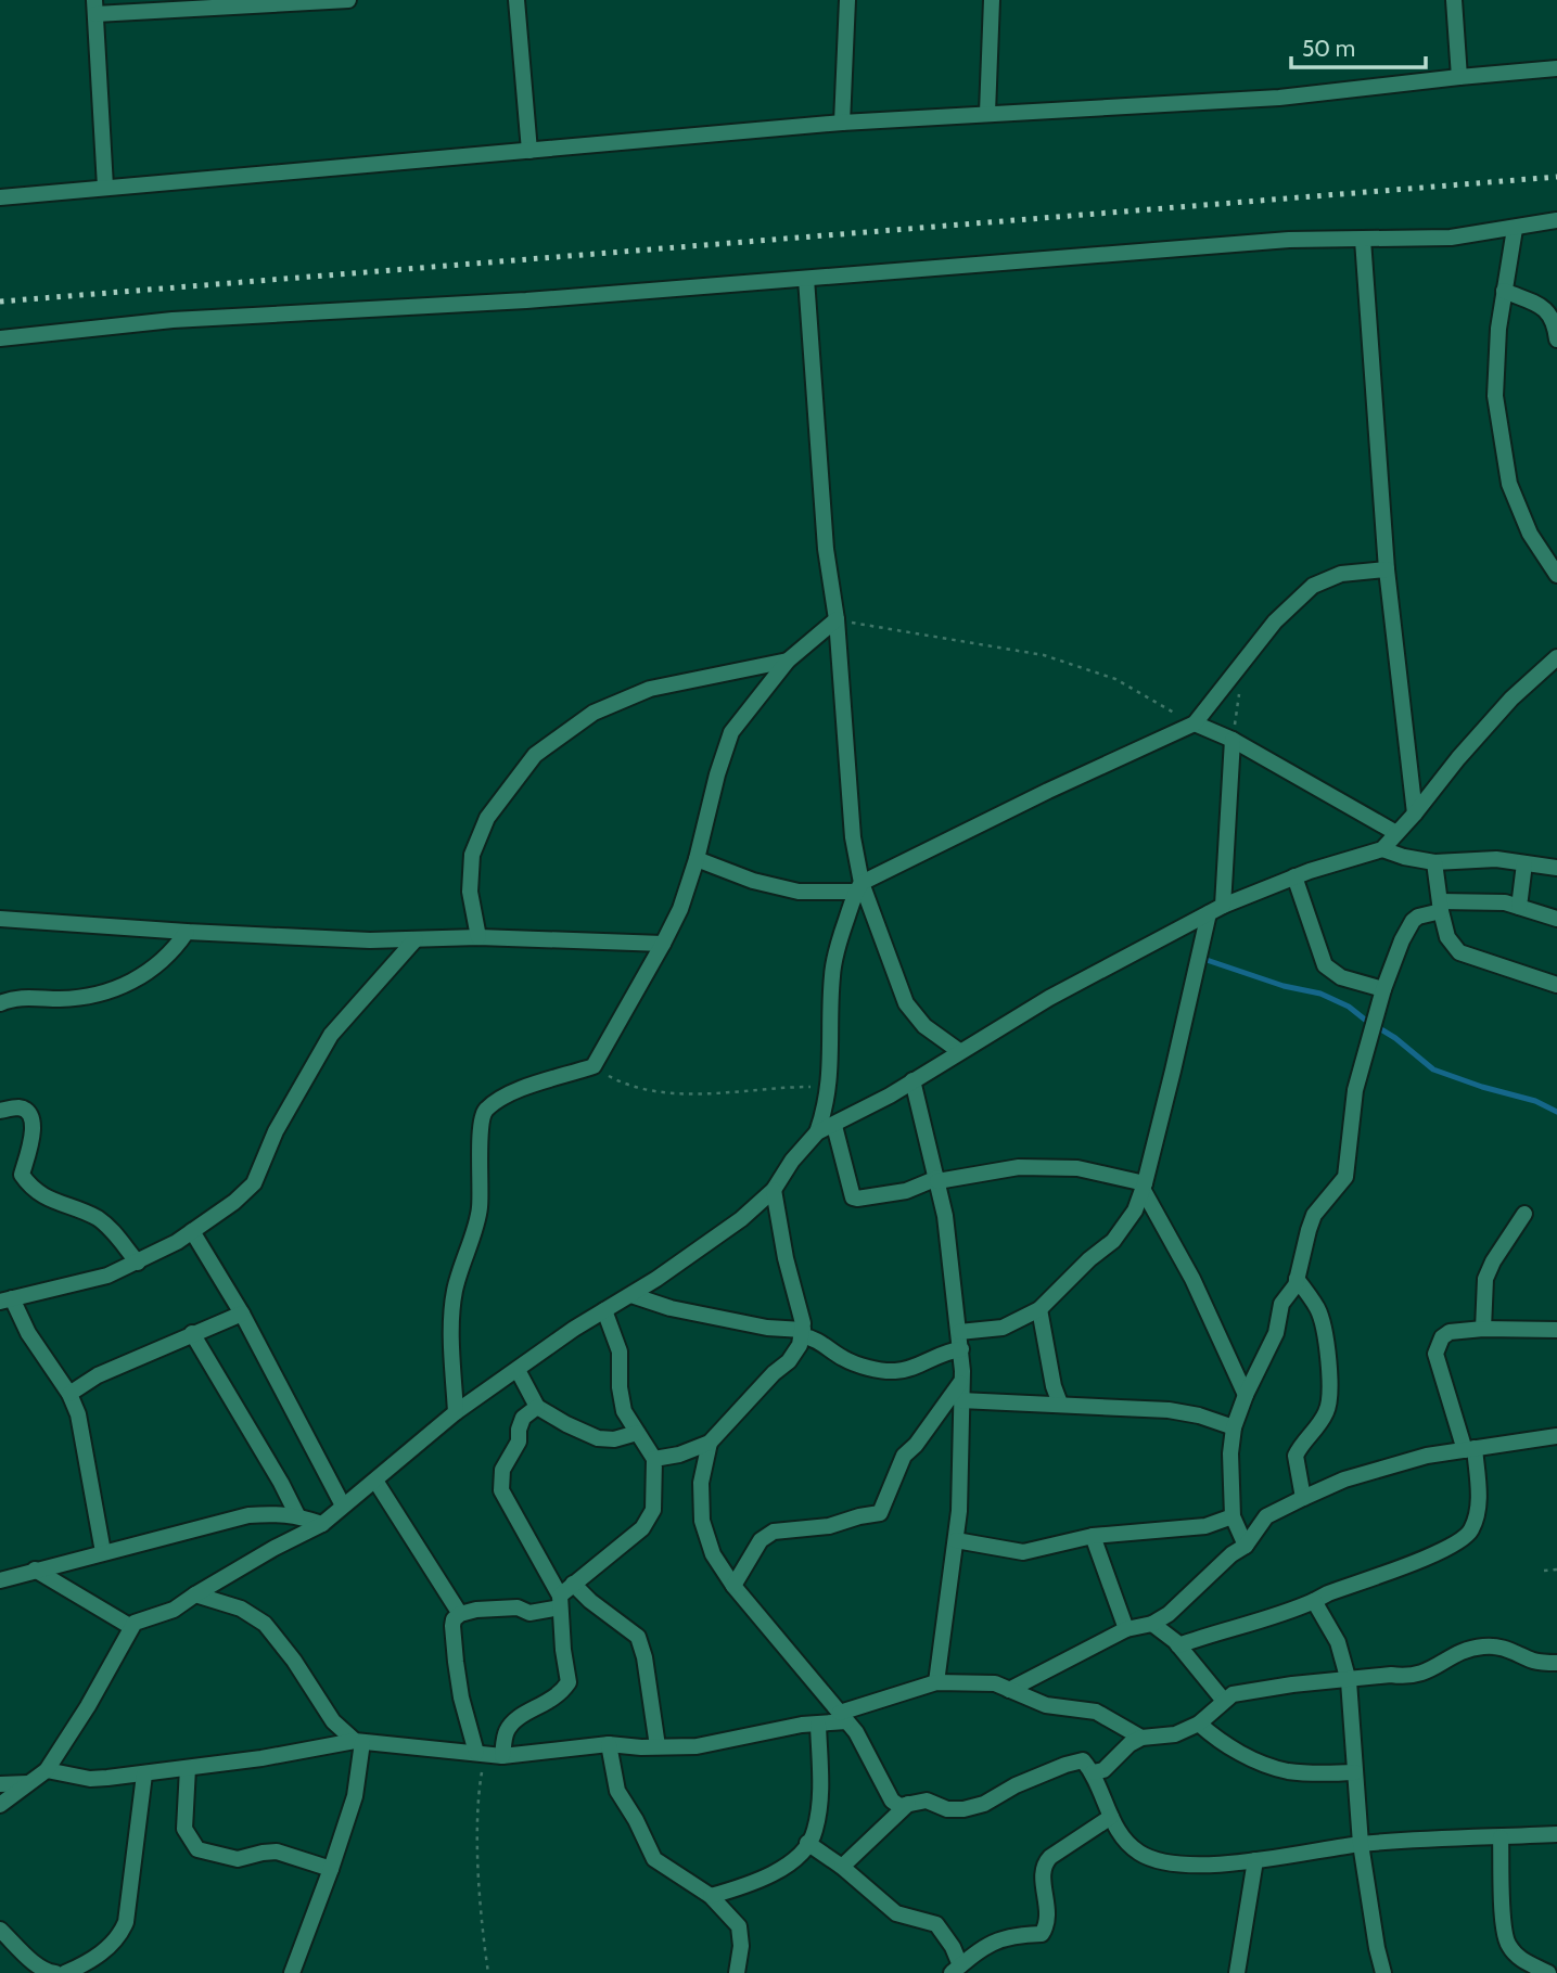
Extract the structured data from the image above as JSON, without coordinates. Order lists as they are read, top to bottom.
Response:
{
  "scale_bar": "50 m"
}
